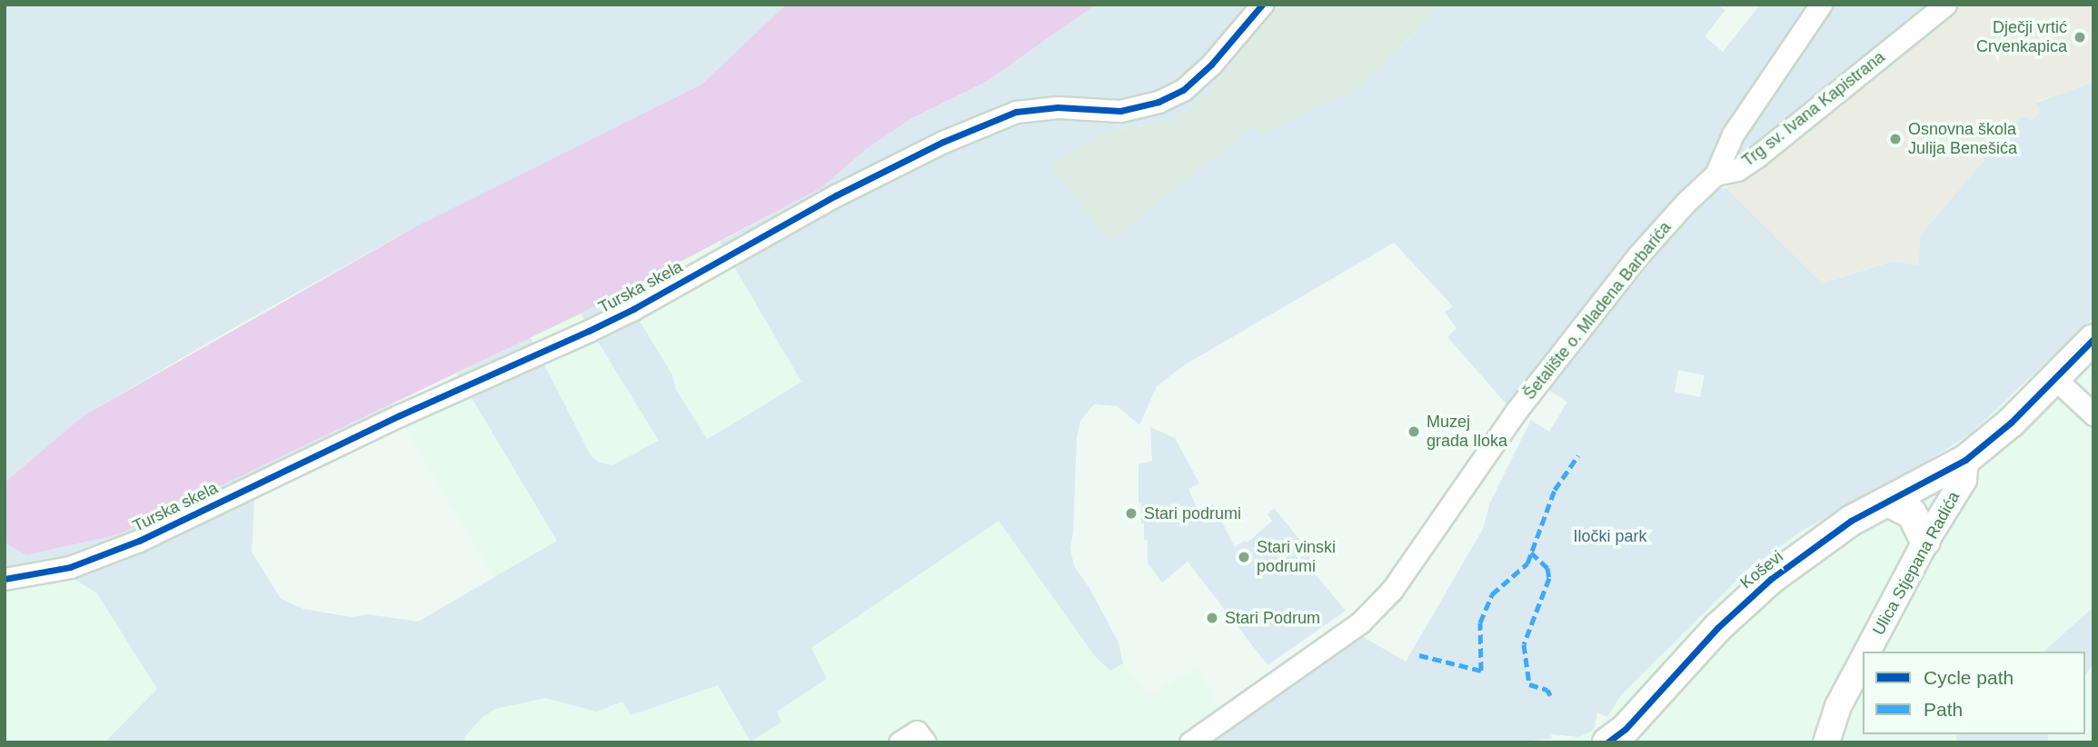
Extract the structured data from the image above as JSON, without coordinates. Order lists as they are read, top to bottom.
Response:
{
  "streets": {
    "main road": ["Koševi"],
    "street": [
      "Trg sv. Ivana Kapistrana",
      "Turska skela",
      "Šetalište o. Mladena Barbarića",
      "Ulica Stjepana Radića"
    ]
  },
  "crossings": [
    ["Trg sv. Ivana Kapistrana", "Šetalište o. Mladena Barbarića"],
    ["Ulica Stjepana Radića", "Koševi"]
  ],
  "parks": ["Iločki park"],
  "places": [
    "Dječji vrtić Crvenkapica",
    "Osnovna škola Julija Benešića",
    "Muzej grada Iloka",
    "Stari podrumi",
    "Stari vinski podrumi",
    "Stari Podrum"
  ],
  "legend": ["Cycle path", "Path"]
}
